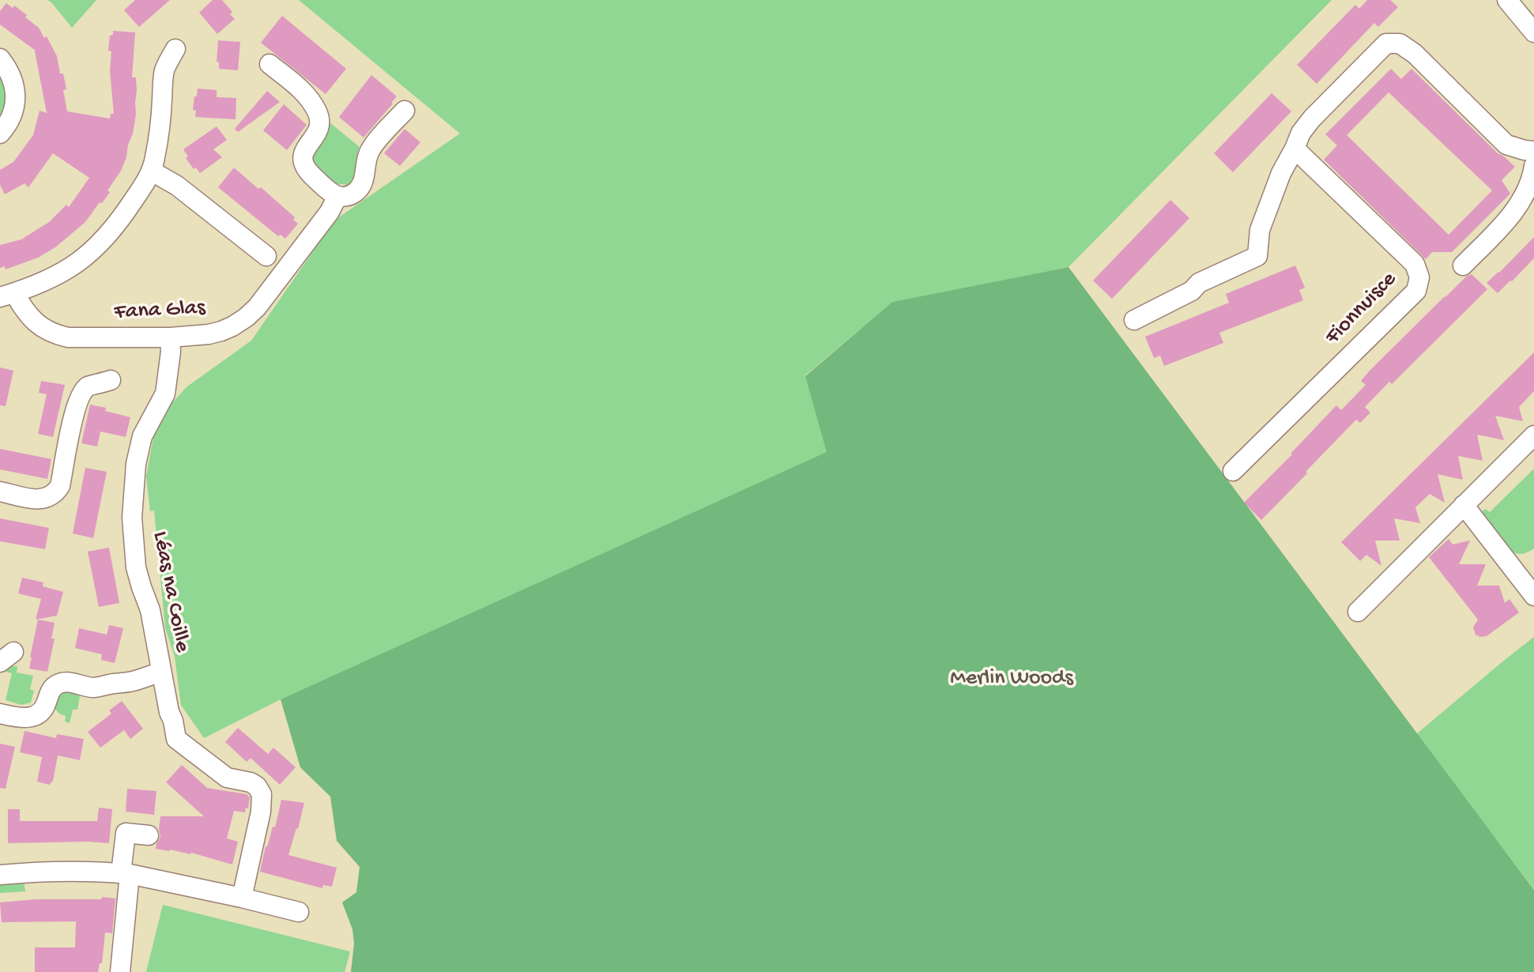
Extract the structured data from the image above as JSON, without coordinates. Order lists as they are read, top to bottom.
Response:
{
  "streets": {
    "street": ["Fionnuisce", "Fana Glas", "Léas na Coille"]
  },
  "crossings": [
    ["Fana Glas", "Léas na Coille"]
  ],
  "parks": ["Merlin Woods"]
}
